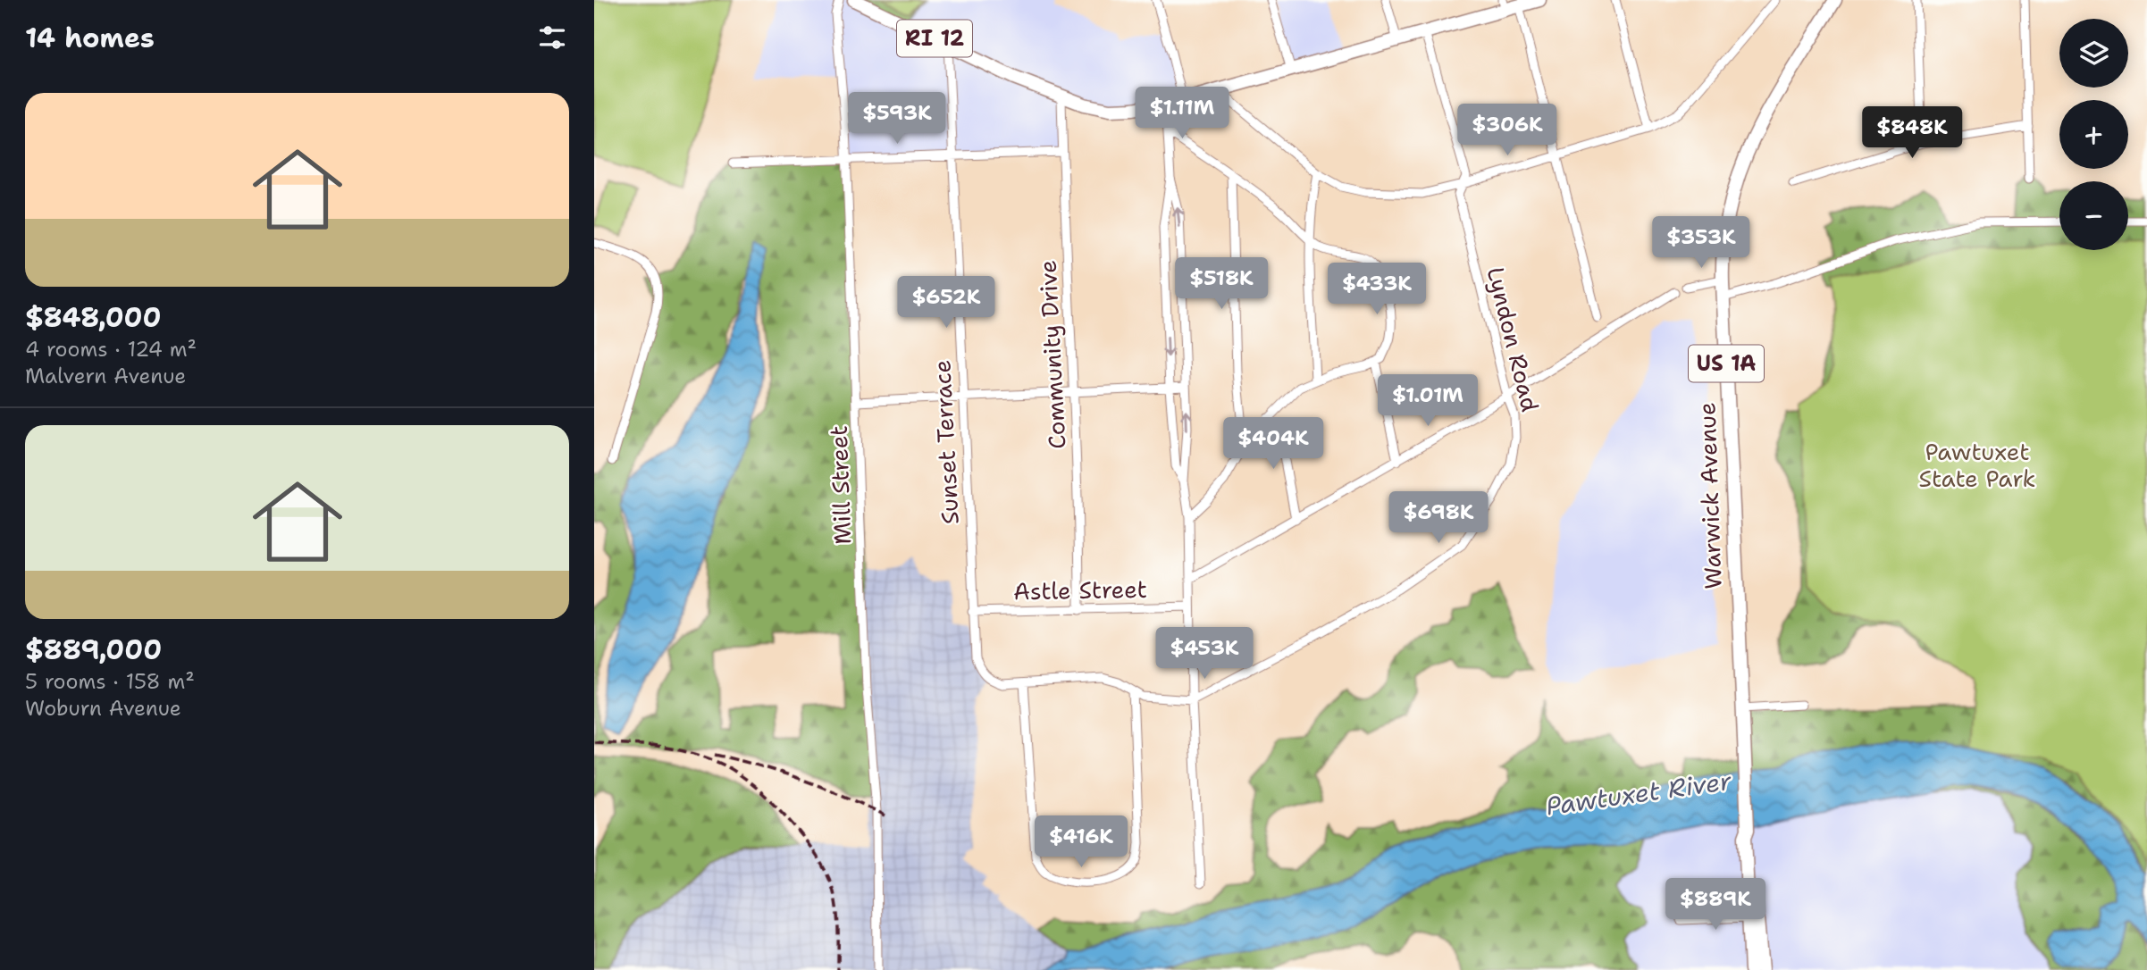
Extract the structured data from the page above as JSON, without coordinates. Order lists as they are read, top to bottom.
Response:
{
  "streets": {
    "main road": ["RI 12", "US 1A", "Warwick Avenue"],
    "street": [
      "Lyndon Road",
      "Community Drive",
      "Sunset Terrace",
      "Mill Street",
      "Astle Street"
    ]
  },
  "crossings": [
    ["RI 12", "Lyndon Road"],
    ["RI 12", "Community Drive"],
    ["RI 12", "Sunset Terrace"],
    ["Community Drive", "Astle Street"],
    ["Sunset Terrace", "Astle Street"]
  ],
  "water": ["Pawtuxet River"],
  "parks": ["Pawtuxet State Park"],
  "page": {
    "heading": "14 homes",
    "map_buttons": ["+", "−"],
    "list": [
      {
        "name": "$848,000",
        "note": "4 rooms · 124 m² · Malvern Avenue"
      },
      {
        "name": "$889,000",
        "note": "5 rooms · 158 m² · Woburn Avenue"
      }
    ],
    "price": [
      "$1.11M",
      "$593K",
      "$306K",
      "$848K",
      "$353K",
      "$518K",
      "$433K",
      "$652K",
      "$1.01M",
      "$404K",
      "$698K",
      "$453K",
      "$416K",
      "$889K"
    ]
  }
}
